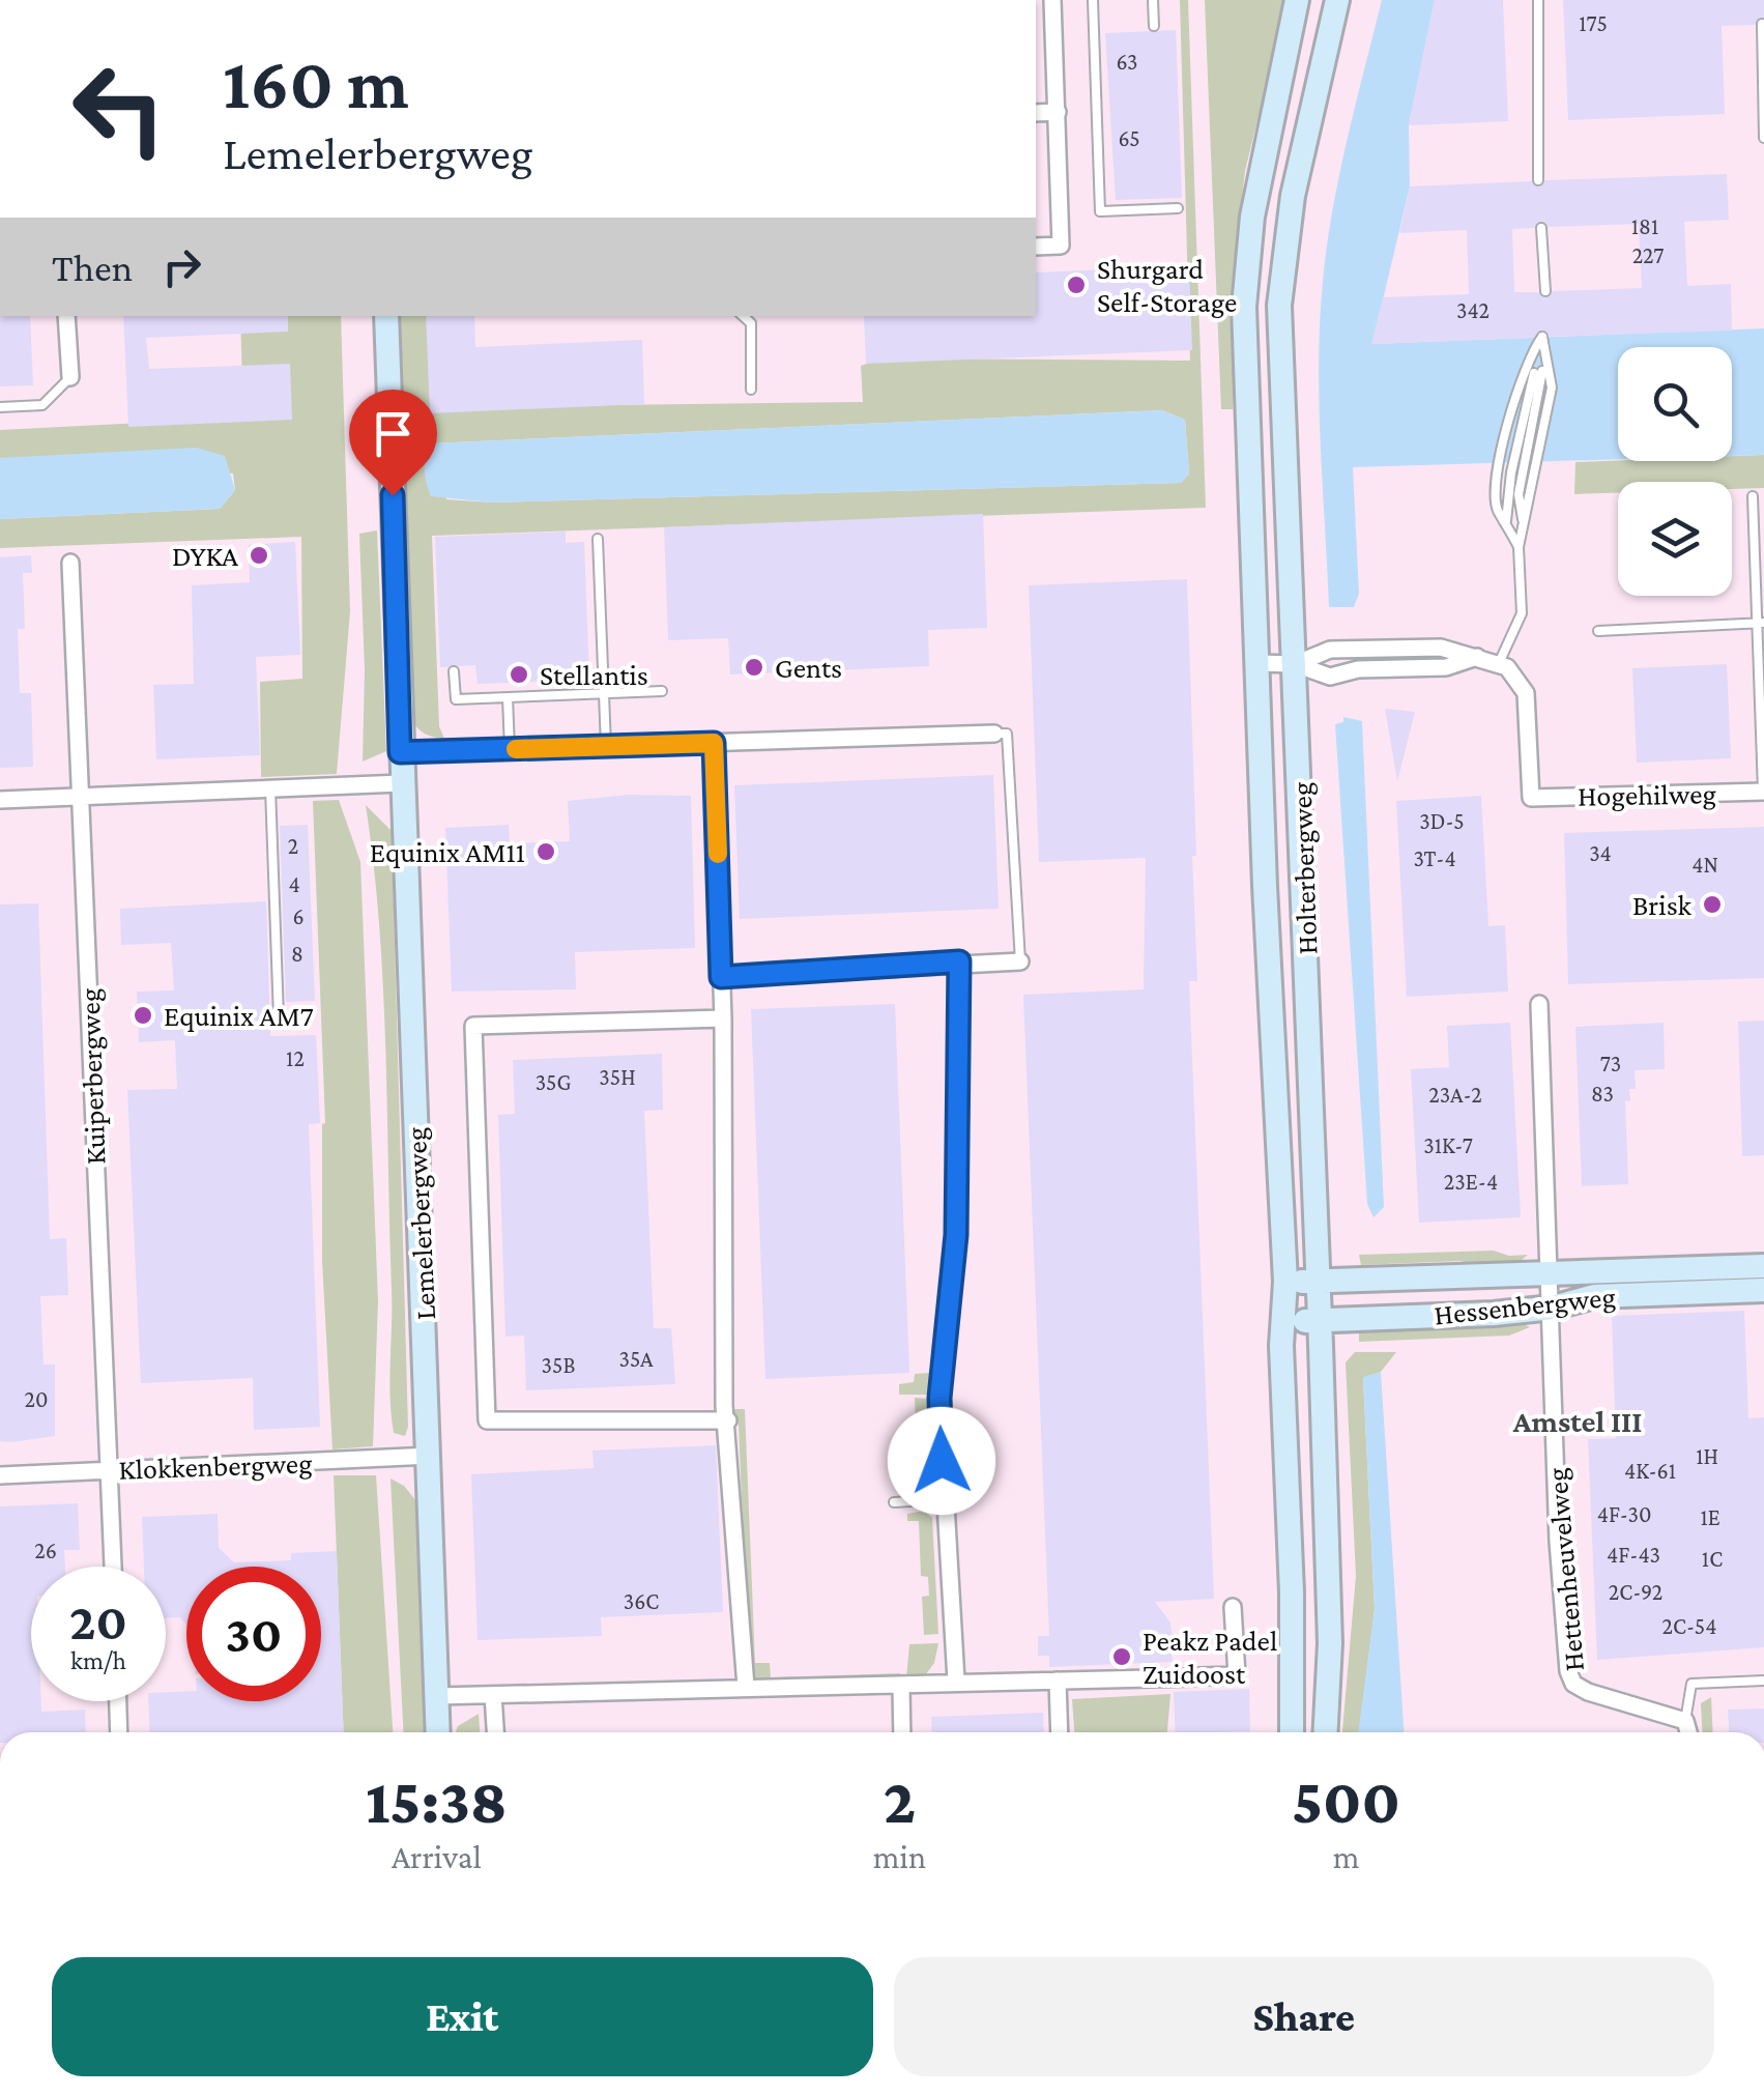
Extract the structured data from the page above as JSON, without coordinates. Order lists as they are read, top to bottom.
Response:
{
  "streets": {
    "main road": ["Holterbergweg", "Lemelerbergweg", "Hessenbergweg"],
    "street": [
      "Hogehilweg",
      "Kuiperbergweg",
      "Klokkenbergweg",
      "Hettenheuvelweg"
    ]
  },
  "crossings": [
    ["Holterbergweg", "Hessenbergweg"],
    ["Kuiperbergweg", "Klokkenbergweg"],
    ["Lemelerbergweg", "Klokkenbergweg"],
    ["Hessenbergweg", "Hettenheuvelweg"]
  ],
  "districts": ["Amstel III"],
  "places": [
    "Shurgard Self-Storage",
    "DYKA",
    "Gents",
    "Stellantis",
    "Equinix AM11",
    "Brisk",
    "Equinix AM7",
    "Peakz Padel Zuidoost"
  ],
  "house_numbers": [
    "175",
    "63",
    "65",
    "181",
    "227",
    "342",
    "3D-5",
    "2",
    "34",
    "3T-4",
    "4N",
    "4",
    "6",
    "8",
    "12",
    "73",
    "35H",
    "35G",
    "83",
    "23A-2",
    "31K-7",
    "23E-4",
    "35A",
    "35B",
    "20",
    "1H",
    "4K-61",
    "4F-30",
    "1E",
    "26",
    "4F-43",
    "1C",
    "2C-92",
    "36C",
    "2C-54"
  ],
  "page": {
    "turn": ["160 m", "Lemelerbergweg"],
    "then": "Then",
    "speed": "20 km/h",
    "limit": "30",
    "eta": [
      "15:38",
      "Arrival",
      "2",
      "min",
      "500",
      "m"
    ],
    "buttons": ["Exit", "Share"]
  }
}
